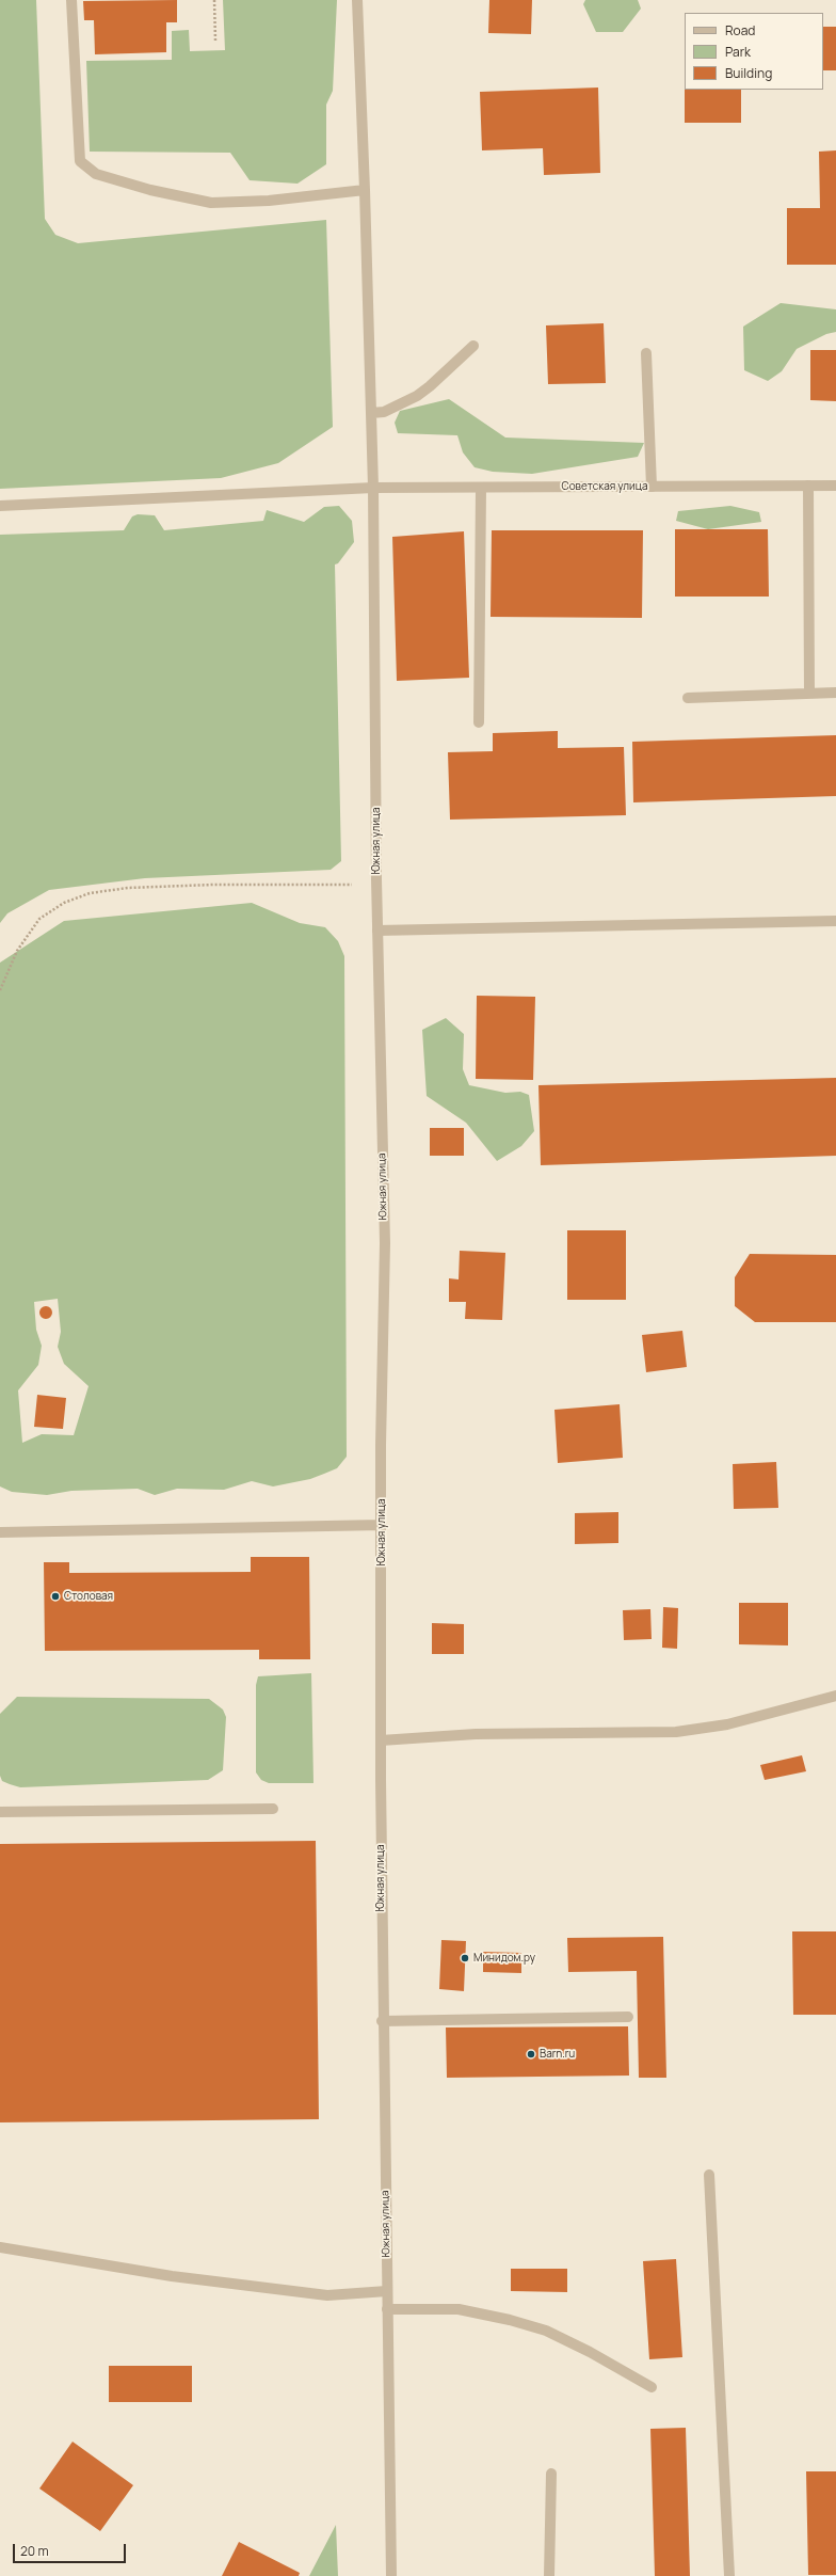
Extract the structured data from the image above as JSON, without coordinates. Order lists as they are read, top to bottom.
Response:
{
  "streets": {
    "street": ["Советская улица", "Южная улица"]
  },
  "crossings": [
    ["Советская улица", "Южная улица"]
  ],
  "places": ["Столовая", "Минидом.ру", "Barn.ru"],
  "legend": ["Road", "Park", "Building"],
  "scale_bar": "20 m"
}
